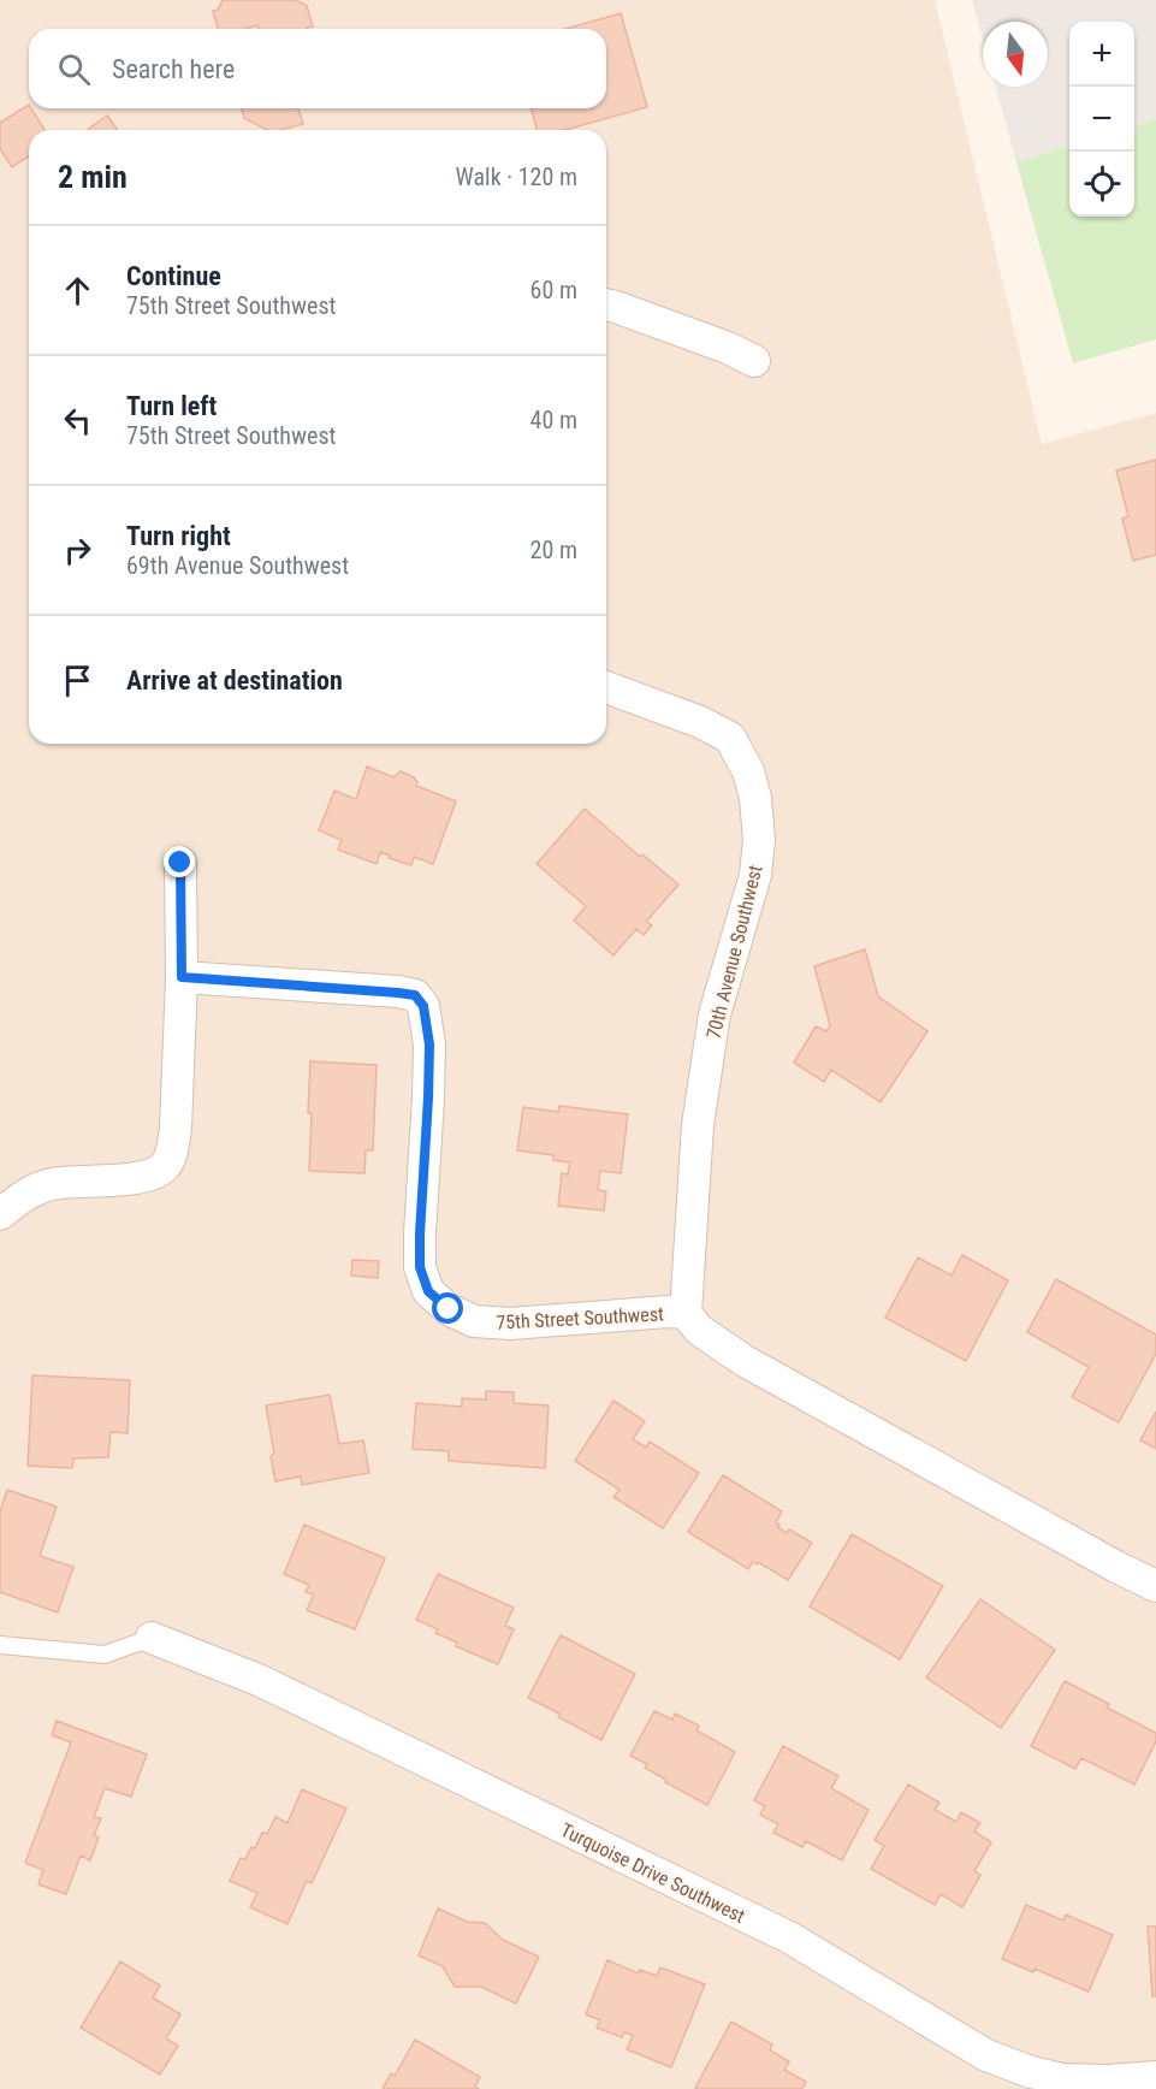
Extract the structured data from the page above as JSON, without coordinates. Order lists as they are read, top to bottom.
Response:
{
  "streets": {
    "street": ["70th Avenue Southwest", "75th Street Southwest", "Turquoise Drive Southwest"]
  },
  "crossings": [
    ["70th Avenue Southwest", "75th Street Southwest"]
  ],
  "north": "bottom",
  "page": {
    "map_buttons": ["+", "−"],
    "search": "Search here",
    "heading": ["2 min", "Walk · 120 m"],
    "list": [
      ["Continue", "75th Street Southwest", "60 m"],
      ["Turn left", "75th Street Southwest", "40 m"],
      ["Turn right", "69th Avenue Southwest", "20 m"],
      "Arrive at destination"
    ]
  }
}
